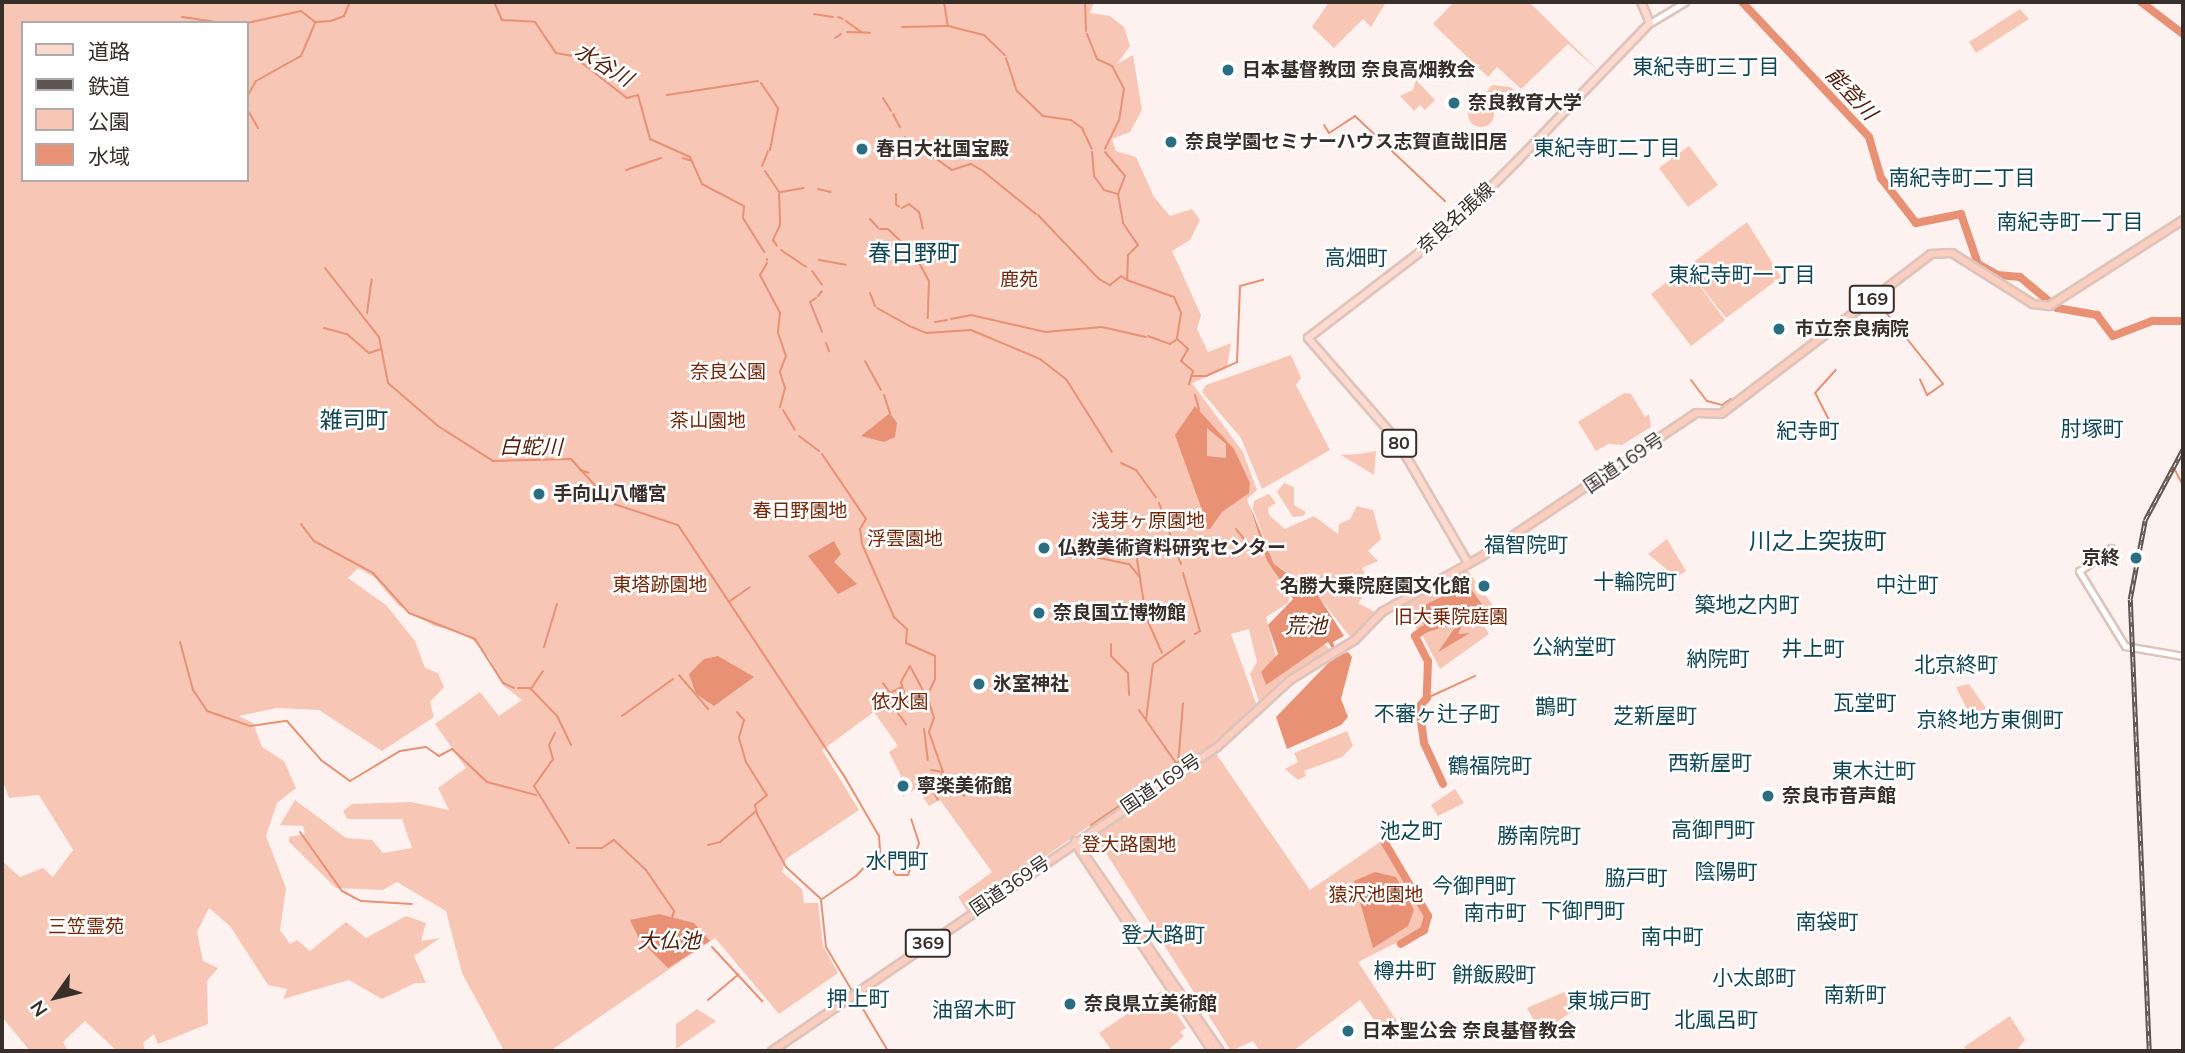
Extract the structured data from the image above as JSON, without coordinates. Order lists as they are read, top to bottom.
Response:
{
  "streets": {
    "highway": [
      "169",
      "国道169号",
      "国道369号",
      "369"
    ],
    "main road": ["奈良名張線", "80"]
  },
  "crossings": [
    ["奈良名張線", "国道169号"],
    ["国道169号", "国道369号"]
  ],
  "districts": [
    "東紀寺町三丁目",
    "東紀寺町二丁目",
    "南紀寺町二丁目",
    "南紀寺町一丁目",
    "春日野町",
    "高畑町",
    "東紀寺町一丁目",
    "雑司町",
    "肘塚町",
    "紀寺町",
    "川之上突抜町",
    "福智院町",
    "十輪院町",
    "中辻町",
    "築地之内町",
    "公納堂町",
    "井上町",
    "納院町",
    "北京終町",
    "瓦堂町",
    "鵲町",
    "不審ヶ辻子町",
    "芝新屋町",
    "京終地方東側町",
    "西新屋町",
    "鶴福院町",
    "東木辻町",
    "高御門町",
    "池之町",
    "勝南院町",
    "水門町",
    "陰陽町",
    "脇戸町",
    "今御門町",
    "下御門町",
    "南市町",
    "南袋町",
    "登大路町",
    "南中町",
    "樽井町",
    "餅飯殿町",
    "小太郎町",
    "南新町",
    "押上町",
    "東城戸町",
    "油留木町",
    "北風呂町"
  ],
  "water": [
    "水谷川",
    "能登川",
    "白蛇川",
    "荒池",
    "大仏池"
  ],
  "parks": [
    "鹿苑",
    "奈良公園",
    "茶山園地",
    "春日野園地",
    "浅芽ヶ原園地",
    "浮雲園地",
    "東塔跡園地",
    "旧大乗院庭園",
    "依水園",
    "登大路園地",
    "猿沢池園地",
    "三笠霊苑"
  ],
  "places": [
    "日本基督教団 奈良高畑教会",
    "奈良教育大学",
    "奈良学園セミナーハウス志賀直哉旧居",
    "春日大社国宝殿",
    "市立奈良病院",
    "手向山八幡宮",
    "仏教美術資料研究センター",
    "京終",
    "名勝大乗院庭園文化館",
    "奈良国立博物館",
    "氷室神社",
    "寧楽美術館",
    "奈良市音声館",
    "奈良県立美術館",
    "日本聖公会 奈良基督教会"
  ],
  "legend": [
    "道路",
    "鉄道",
    "公園",
    "水域"
  ],
  "north": "bottom left"
}
